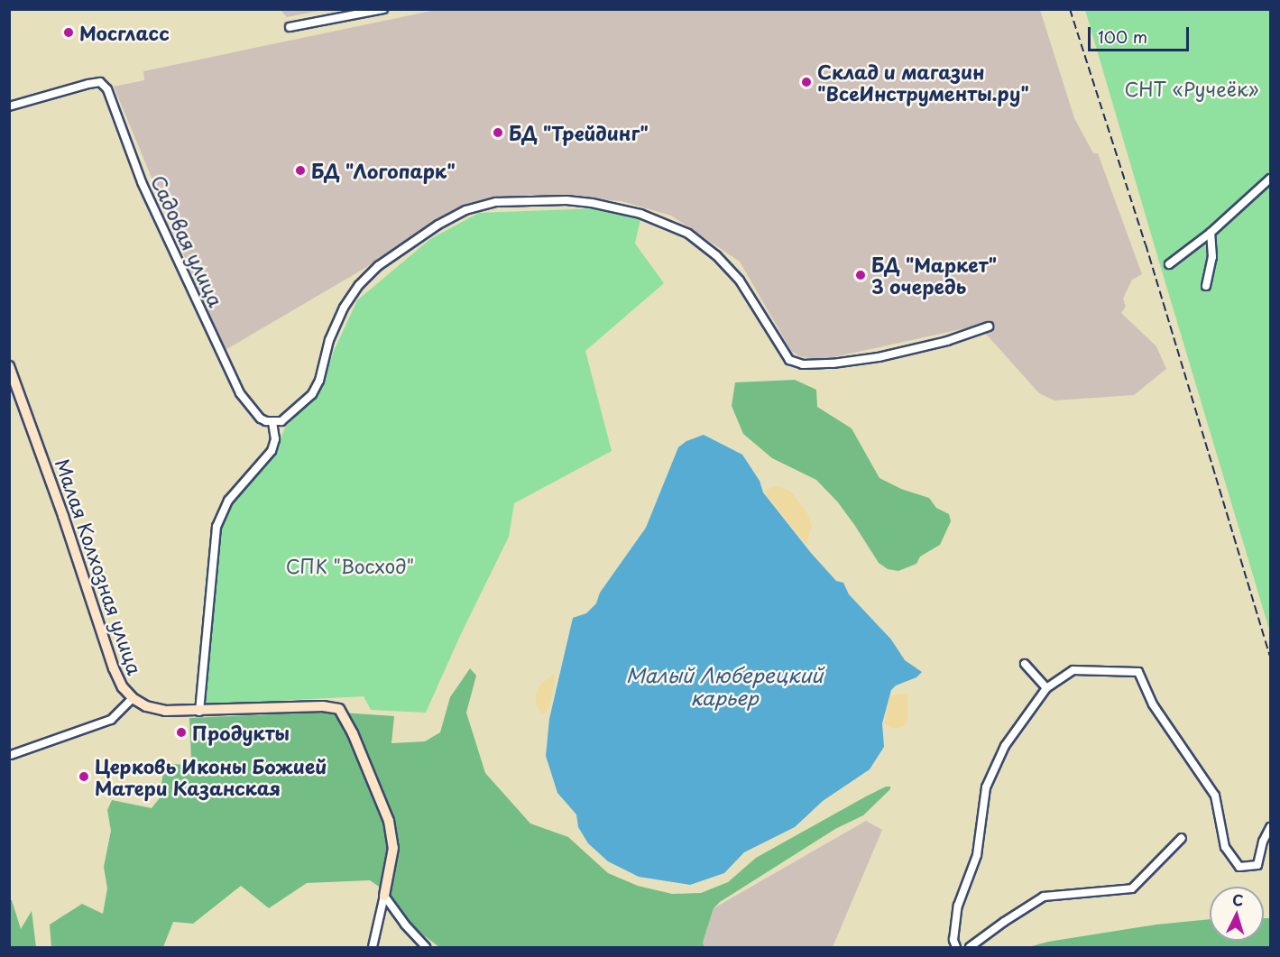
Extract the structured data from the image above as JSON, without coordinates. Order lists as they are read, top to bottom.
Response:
{
  "streets": {
    "street": ["Садовая улица", "Малая Колхозная улица"]
  },
  "water": ["Малый Люберецкий карьер"],
  "parks": ["СНТ «Ручеёк»", "СПК \"Восход\""],
  "places": [
    "Мосгласс",
    "Склад и магазин \"ВсеИнструменты.ру\"",
    "БД \"Трейдинг\"",
    "БД \"Логопарк\"",
    "БД \"Маркет\" 3 очередь",
    "Продукты",
    "Церковь Иконы Божией Матери Казанская"
  ],
  "scale_bar": "100 m",
  "north": "top"
}
